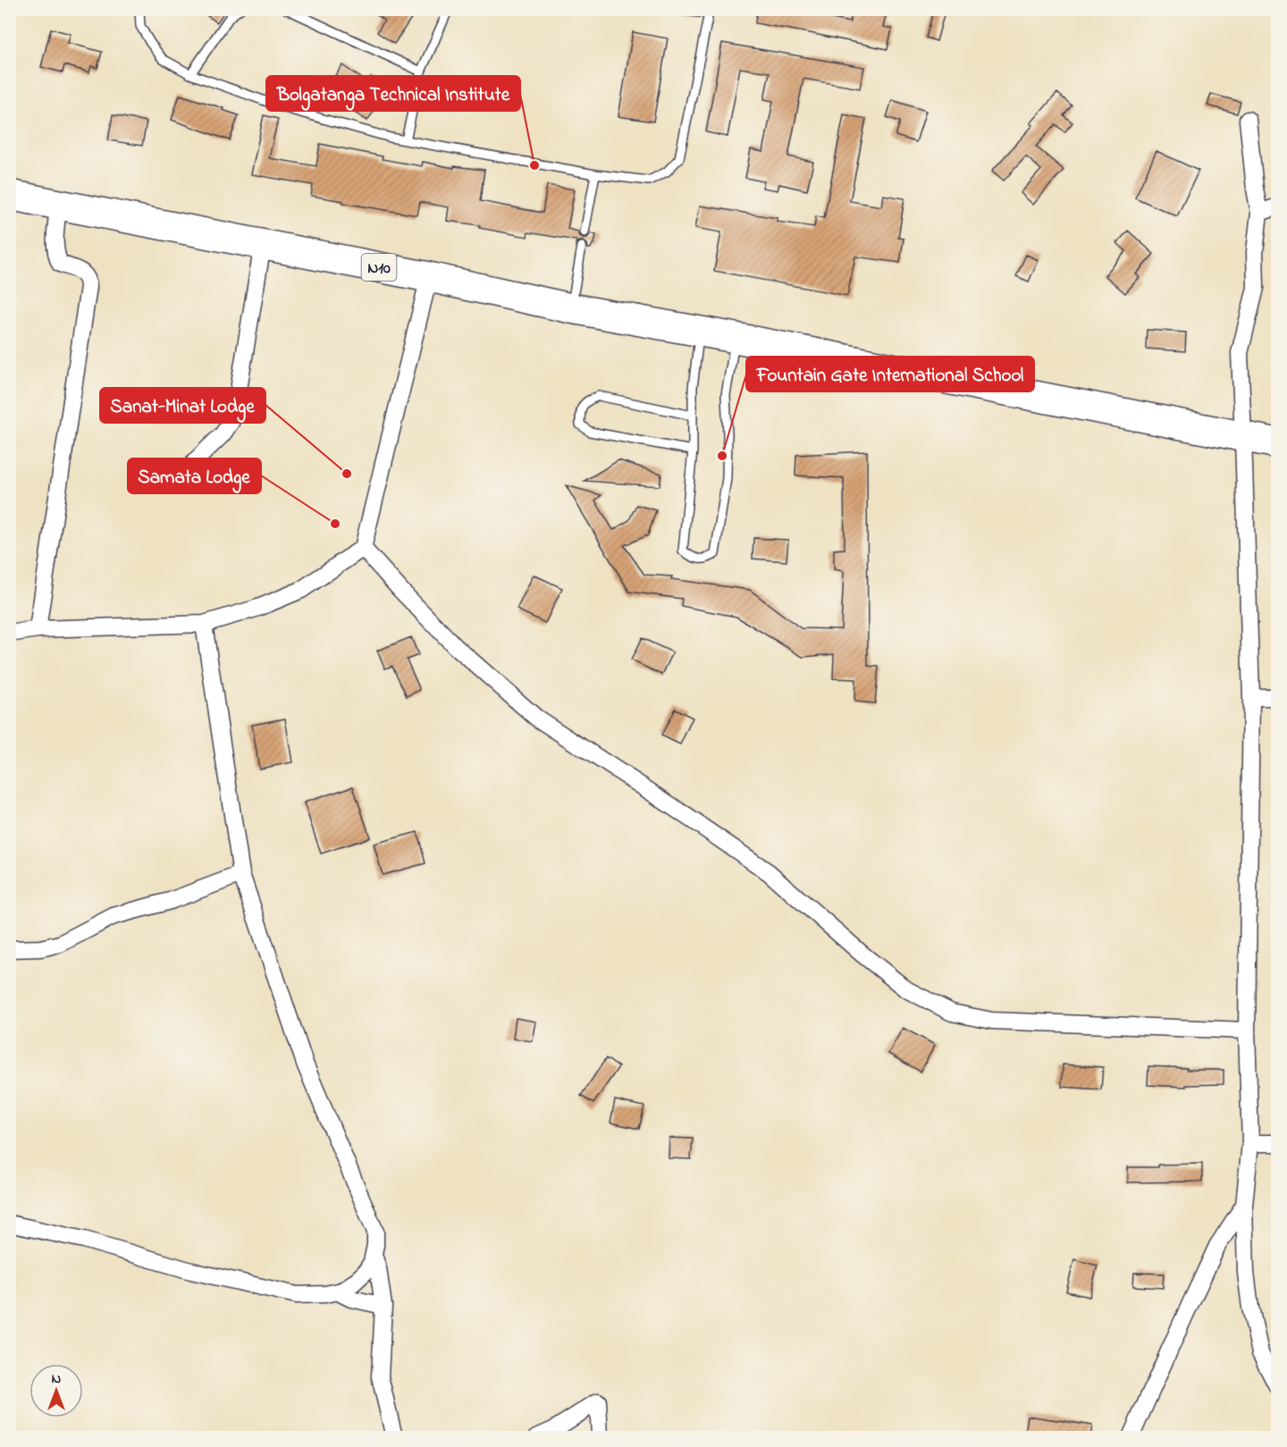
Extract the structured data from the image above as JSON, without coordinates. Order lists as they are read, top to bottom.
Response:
{
  "streets": {
    "highway": ["N10"]
  },
  "places": [
    "Bolgatanga Technical Institute",
    "Fountain Gate International School",
    "Sanat-Minat Lodge",
    "Samata Lodge"
  ],
  "north": "top"
}
